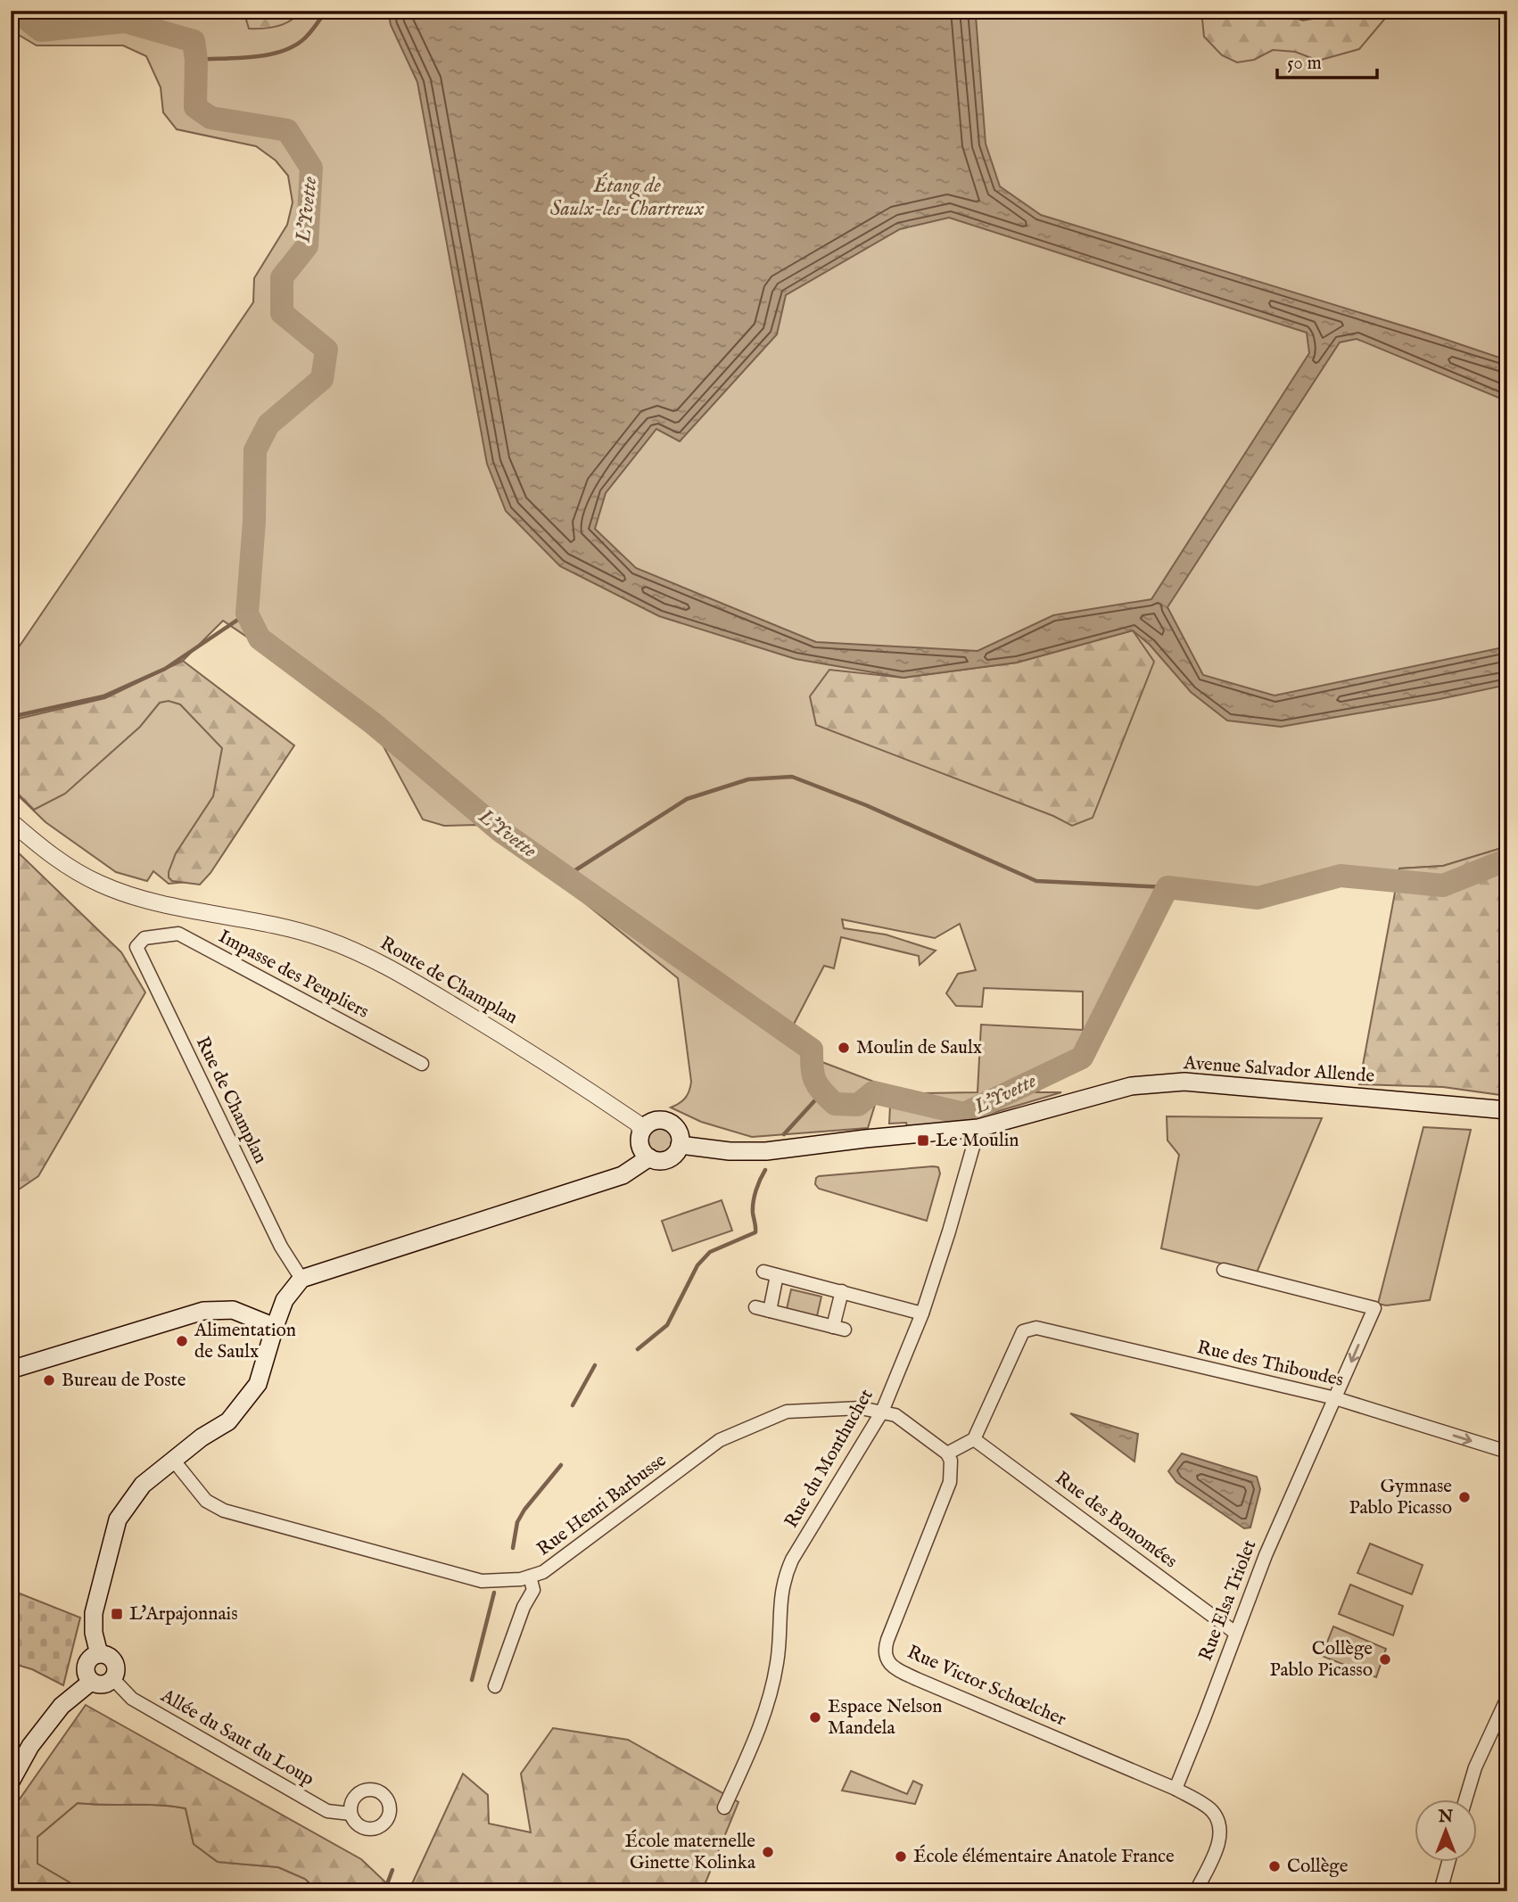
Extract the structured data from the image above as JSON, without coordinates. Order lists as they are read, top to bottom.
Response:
{
  "streets": {
    "main road": ["Avenue Salvador Allende"],
    "street": [
      "Impasse des Peupliers",
      "Route de Champlan",
      "Rue de Champlan",
      "Rue des Thiboudes",
      "Rue du Monthuchet",
      "Rue Henri Barbusse",
      "Rue des Bonomées",
      "Rue Elsa Triolet",
      "Rue Victor Schœlcher",
      "Allée du Saut du Loup"
    ]
  },
  "crossings": [
    ["Impasse des Peupliers", "Rue de Champlan"],
    ["Route de Champlan", "Avenue Salvador Allende"],
    ["Avenue Salvador Allende", "Rue du Monthuchet"],
    ["Rue des Thiboudes", "Rue des Bonomées"],
    ["Rue des Thiboudes", "Rue Elsa Triolet"],
    ["Rue du Monthuchet", "Rue Henri Barbusse"],
    ["Rue des Bonomées", "Rue Elsa Triolet"],
    ["Rue Elsa Triolet", "Rue Victor Schœlcher"]
  ],
  "water": ["Étang de Saulx-les-Chartreux", "L'Yvette"],
  "places": {
    "other": [
      "Moulin de Saulx",
      "Alimentation de Saulx",
      "Bureau de Poste",
      "Gymnase Pablo Picasso",
      "Collège Pablo Picasso",
      "Espace Nelson Mandela",
      "École maternelle Ginette Kolinka",
      "École élémentaire Anatole France",
      "Collège"
    ],
    "transit": ["Le Moulin", "L'Arpajonnais"]
  },
  "scale_bar": "50 m",
  "north": "top"
}
